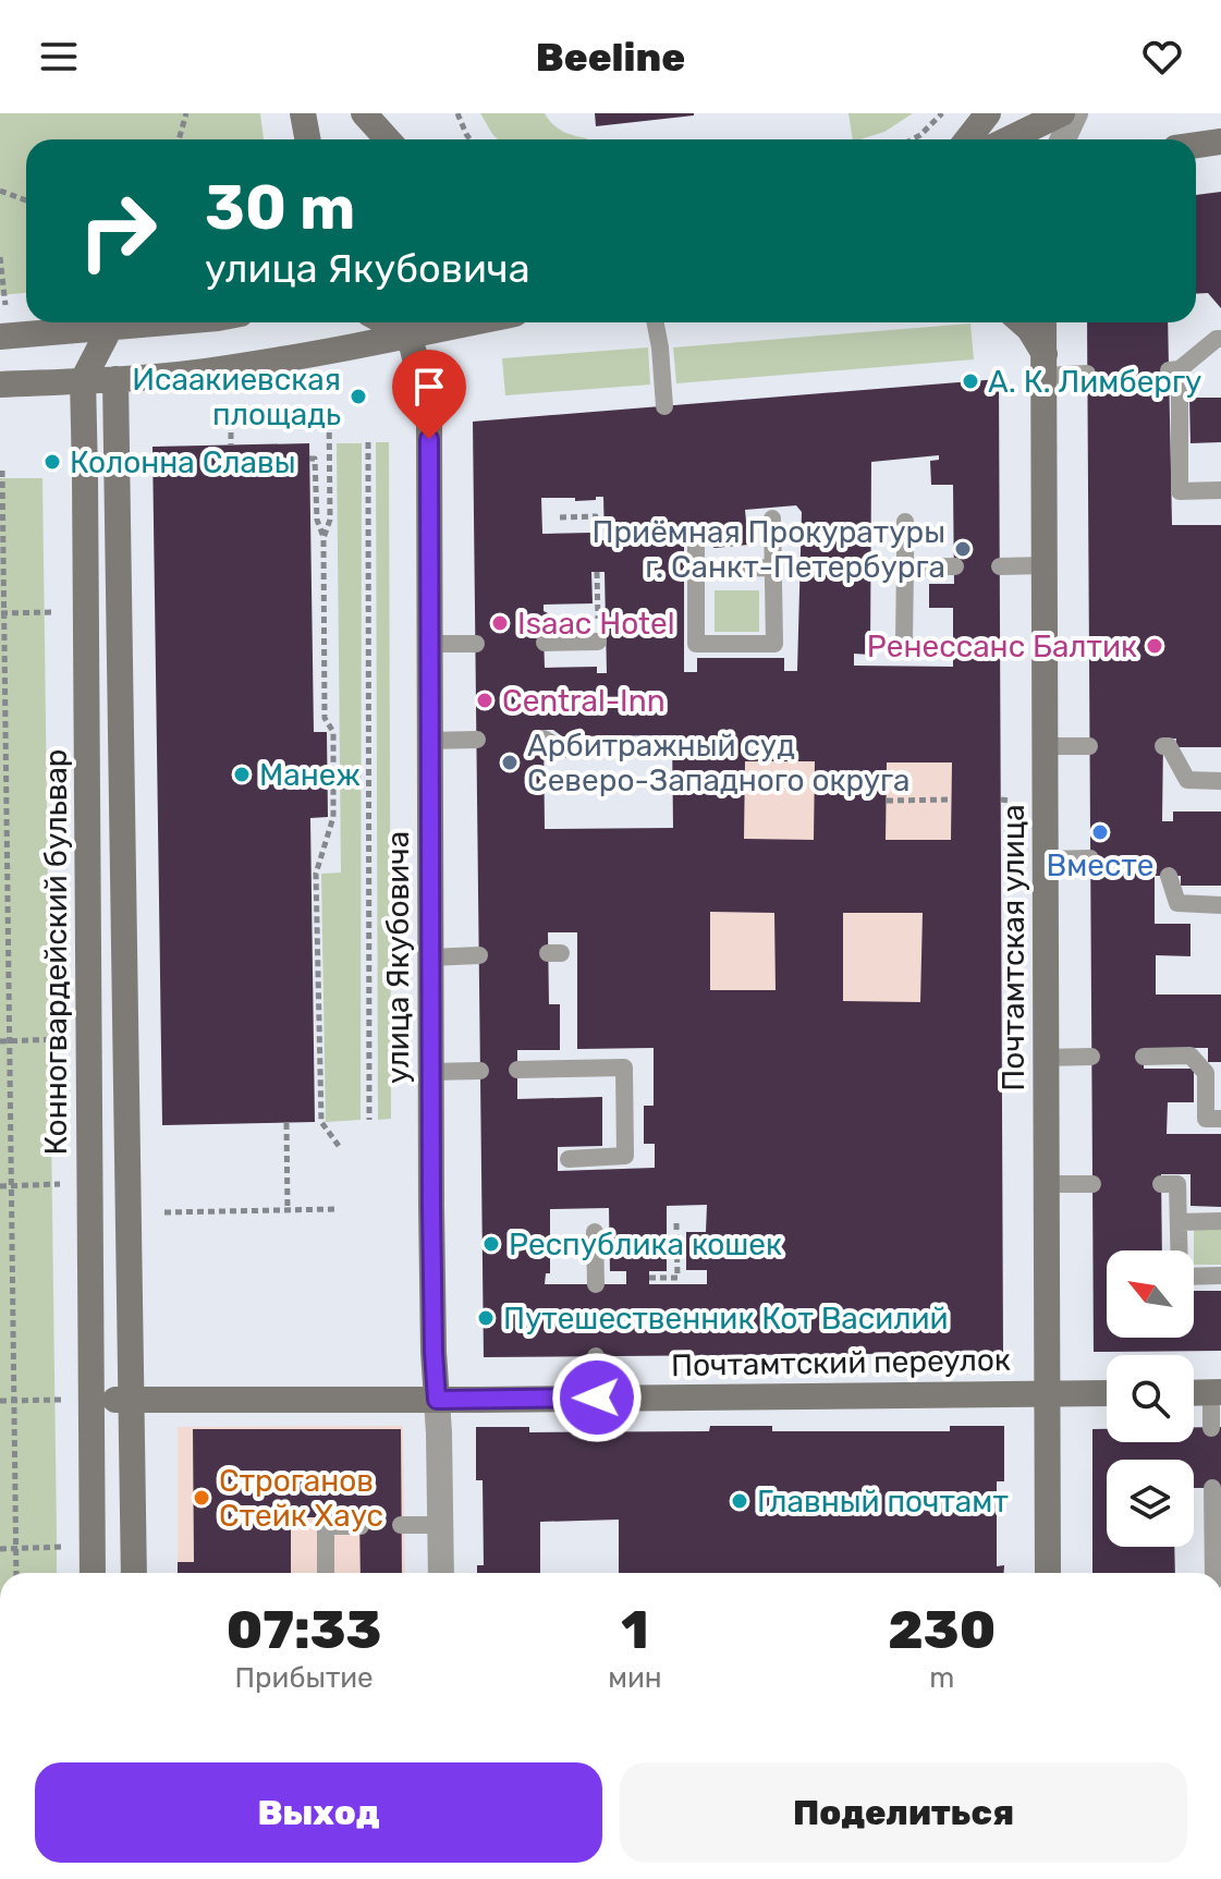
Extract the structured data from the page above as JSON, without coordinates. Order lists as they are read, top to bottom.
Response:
{
  "streets": {
    "main road": [
      "Почтамтская улица",
      "Конногвардейский бульвар",
      "улица Якубовича",
      "Почтамтский переулок"
    ]
  },
  "crossings": [
    ["Почтамтская улица", "Почтамтский переулок"],
    ["Конногвардейский бульвар", "Почтамтский переулок"],
    ["улица Якубовича", "Почтамтский переулок"]
  ],
  "places": [
    "А. К. Лимбергу",
    "Исаакиевская площадь",
    "Колонна Славы",
    "Приёмная Прокуратуры г. Санкт-Петербурга",
    "Isaac Hotel",
    "Ренессанс Балтик",
    "Central-Inn",
    "Арбитражный суд Северо-Западного округа",
    "Манеж",
    "Вместе",
    "Республика кошек",
    "Путешественник Кот Василий",
    "Строганов Стейк Хаус",
    "Главный почтамт"
  ],
  "north": "top left",
  "page": {
    "header": "Beeline",
    "turn": ["30 m", "улица Якубовича"],
    "eta": [
      "07:33",
      "Прибытие",
      "1",
      "мин",
      "230",
      "m"
    ],
    "buttons": ["Выход", "Поделиться"]
  }
}
